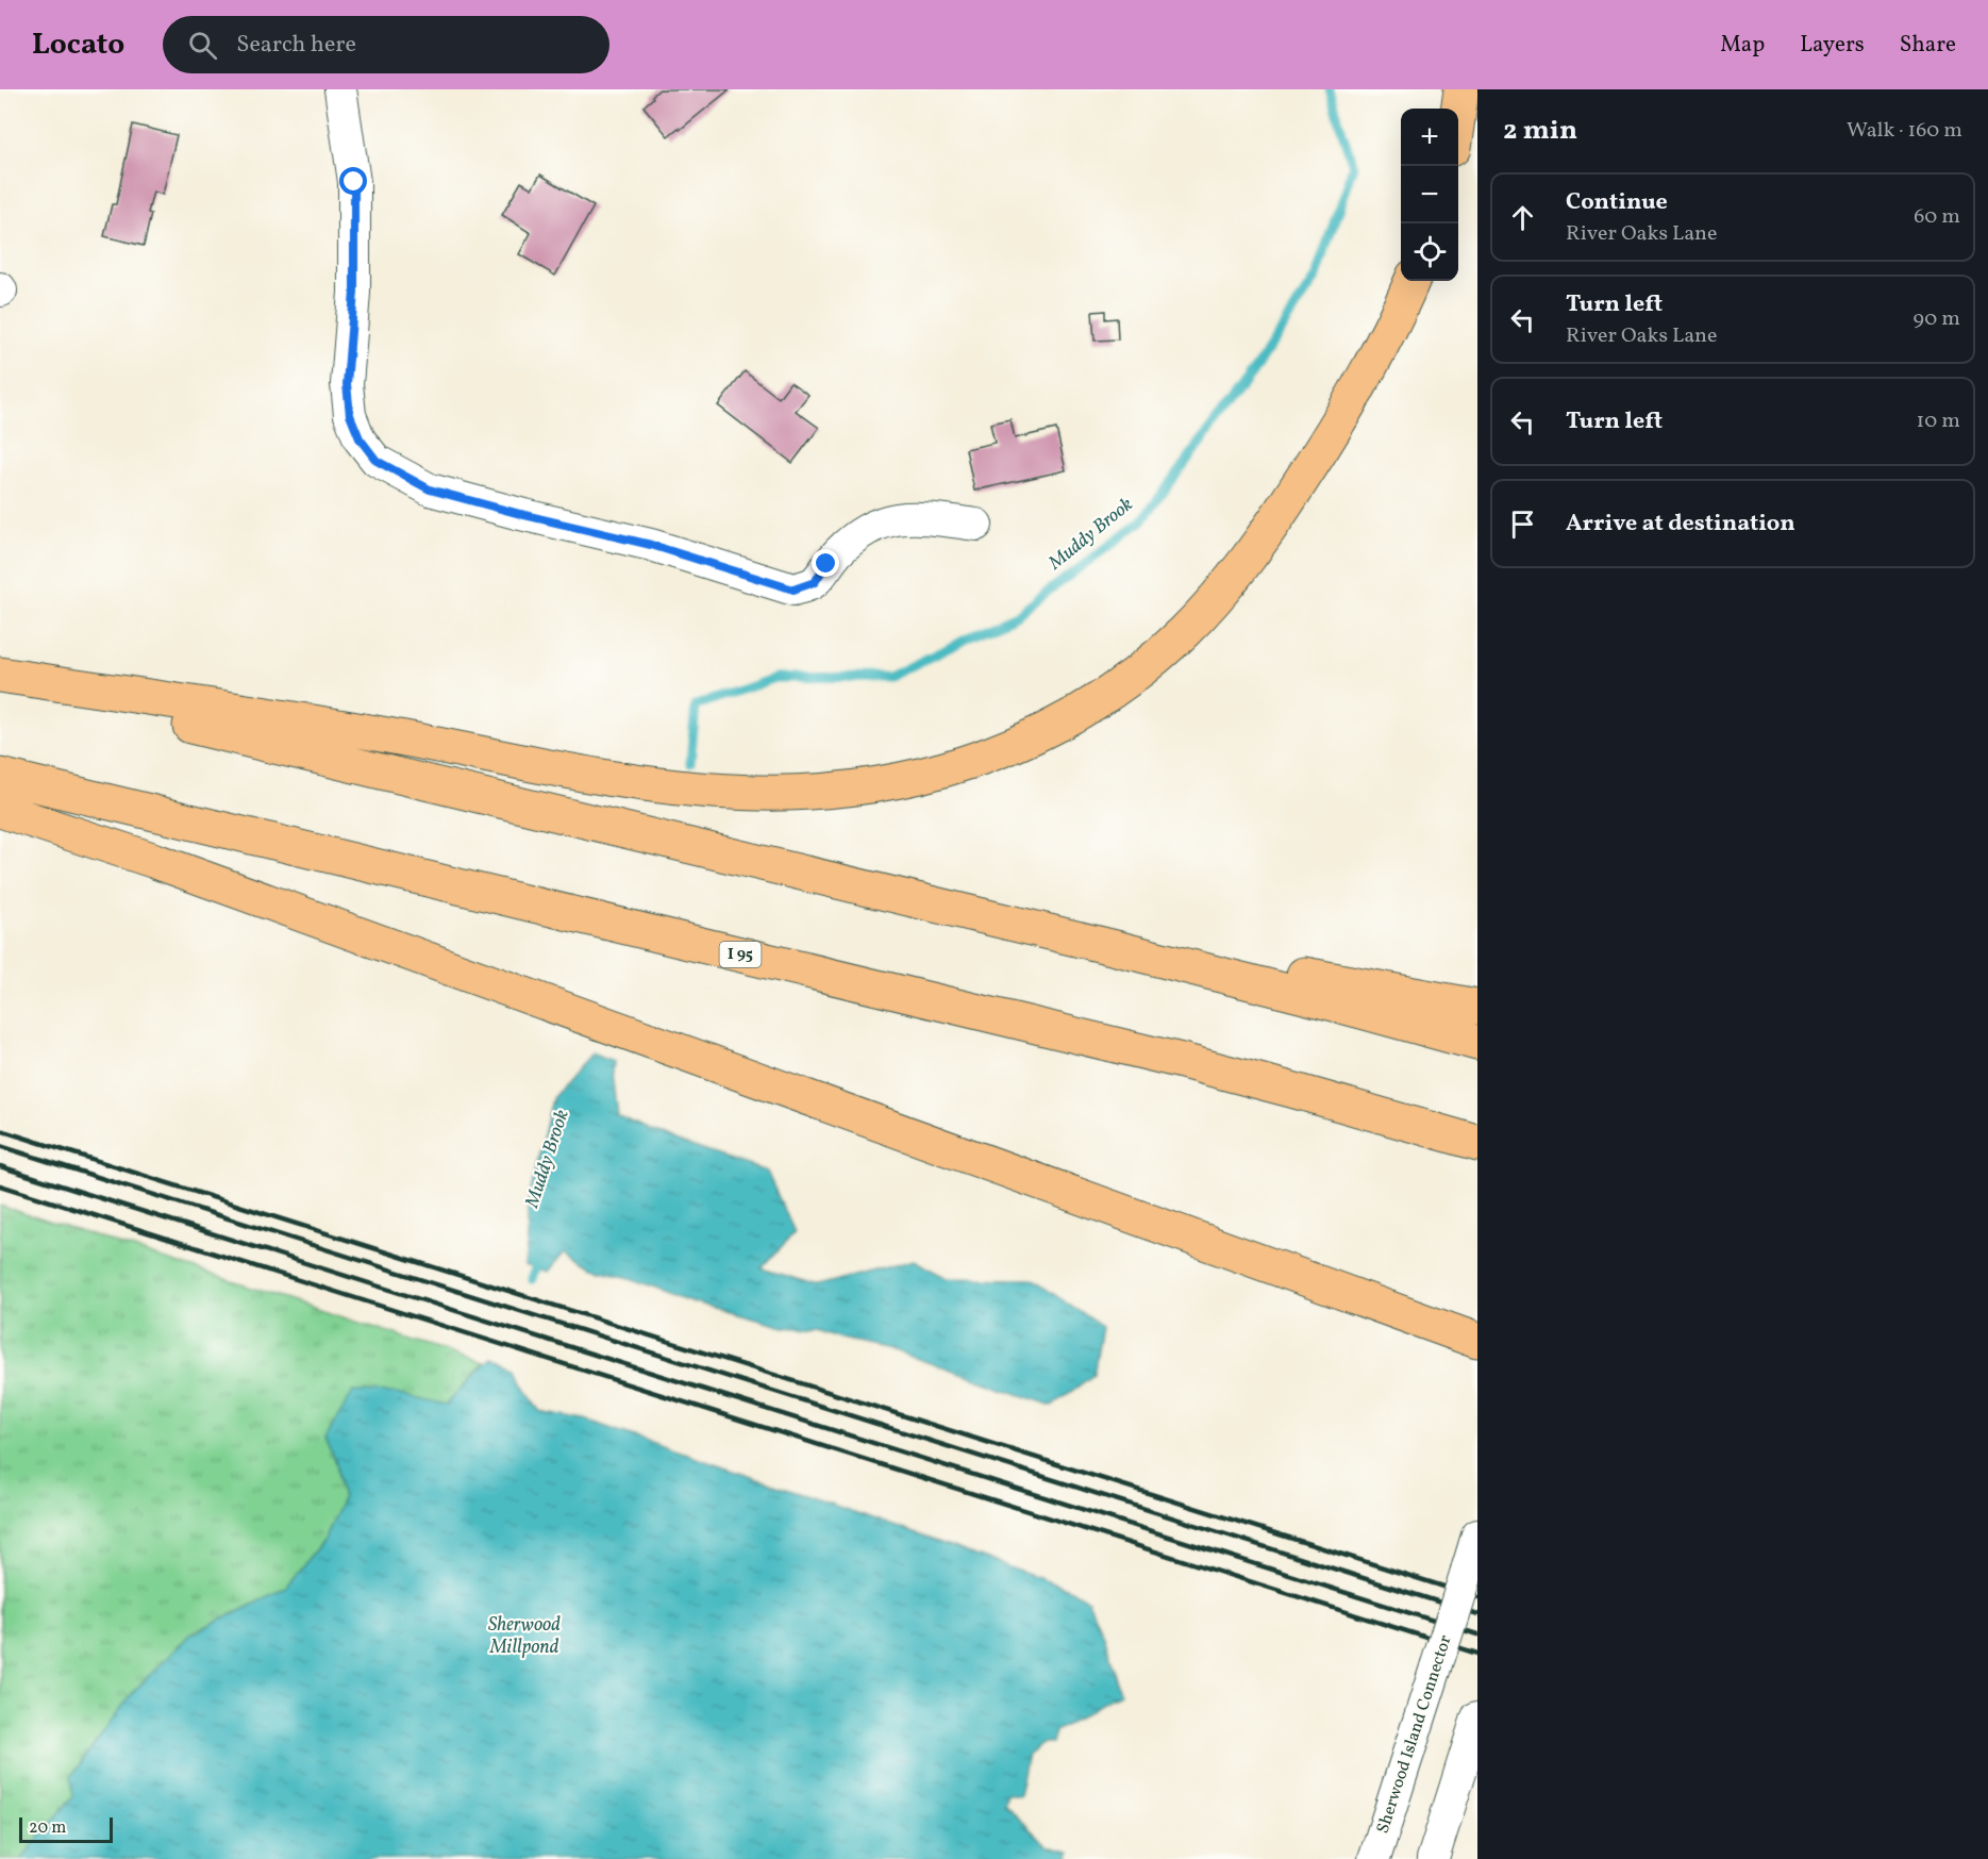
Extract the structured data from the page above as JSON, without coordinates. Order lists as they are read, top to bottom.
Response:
{
  "streets": {
    "highway": ["I 95"],
    "street": ["Sherwood Island Connector"]
  },
  "water": ["Muddy Brook", "Sherwood Millpond"],
  "scale_bar": "20 m",
  "page": {
    "header": "Locato",
    "search": "Search here",
    "nav": ["Map", "Layers", "Share"],
    "heading": ["2 min", "Walk · 160 m"],
    "map_buttons": ["+", "−"],
    "list": [
      ["Continue", "River Oaks Lane", "60 m"],
      ["Turn left", "River Oaks Lane", "90 m"],
      ["Turn left", "10 m"],
      "Arrive at destination"
    ],
    "scale": "20 m"
  }
}
